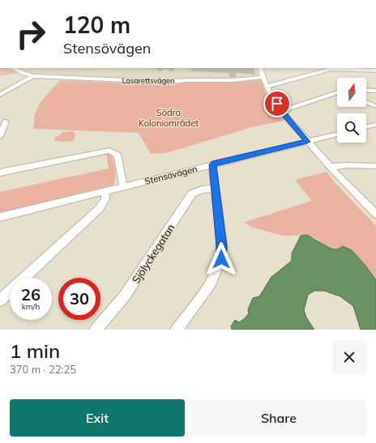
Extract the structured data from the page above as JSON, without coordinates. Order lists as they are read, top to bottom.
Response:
{
  "streets": {
    "street": ["Lasarettsvägen", "Stensövägen", "Sjölyckegatan"]
  },
  "parks": ["Södra Koloniområdet"],
  "north": "top",
  "page": {
    "turn": ["120 m", "Stensövägen"],
    "speed": "26 km/h",
    "limit": "30",
    "heading": ["1 min", "370 m · 22:25"],
    "buttons": ["Exit", "Share"]
  }
}
